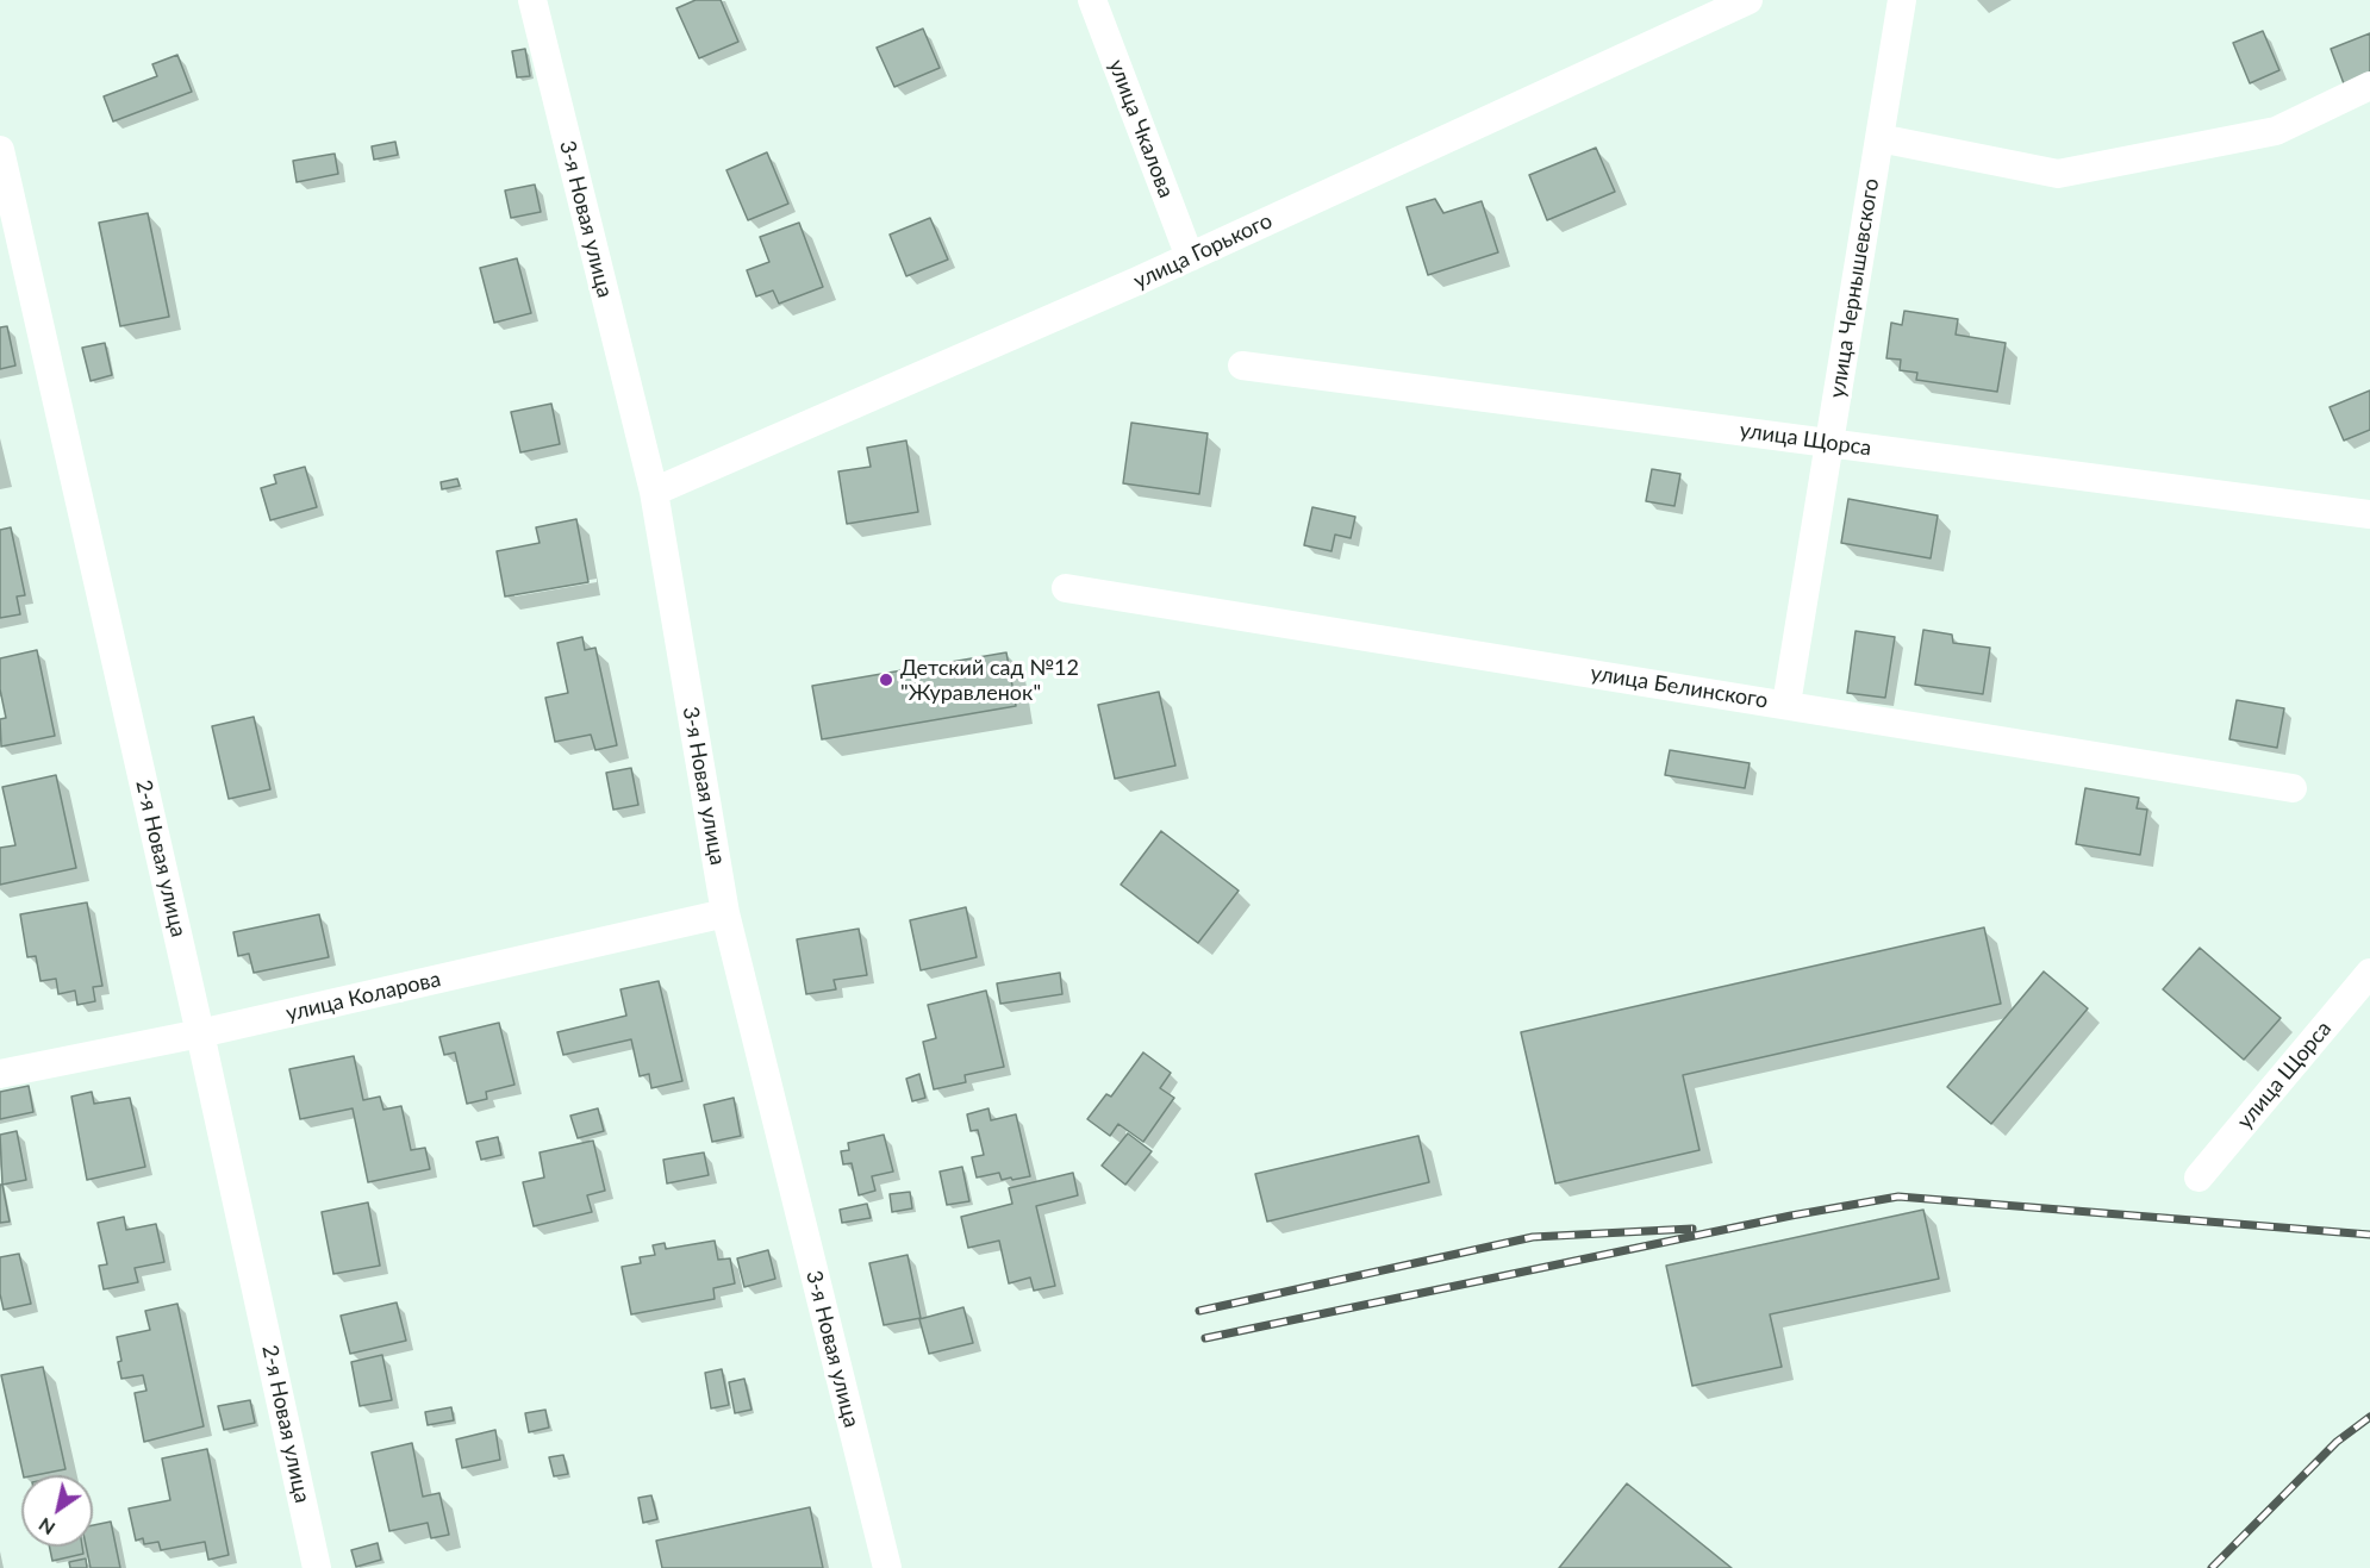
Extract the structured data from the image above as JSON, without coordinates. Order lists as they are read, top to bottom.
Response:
{
  "streets": {
    "street": [
      "улица Чкалова",
      "3-я Новая улица",
      "улица Горького",
      "улица Чернышевского",
      "улица Щорса",
      "улица Белинского",
      "2-я Новая улица",
      "улица Коларова"
    ]
  },
  "crossings": [
    ["улица Чкалова", "улица Горького"],
    ["3-я Новая улица", "улица Горького"],
    ["3-я Новая улица", "улица Коларова"],
    ["улица Чернышевского", "улица Щорса"],
    ["улица Чернышевского", "улица Белинского"],
    ["2-я Новая улица", "улица Коларова"]
  ],
  "places": ["Детский сад №12 \"Журавленок\""],
  "north": "bottom left"
}
